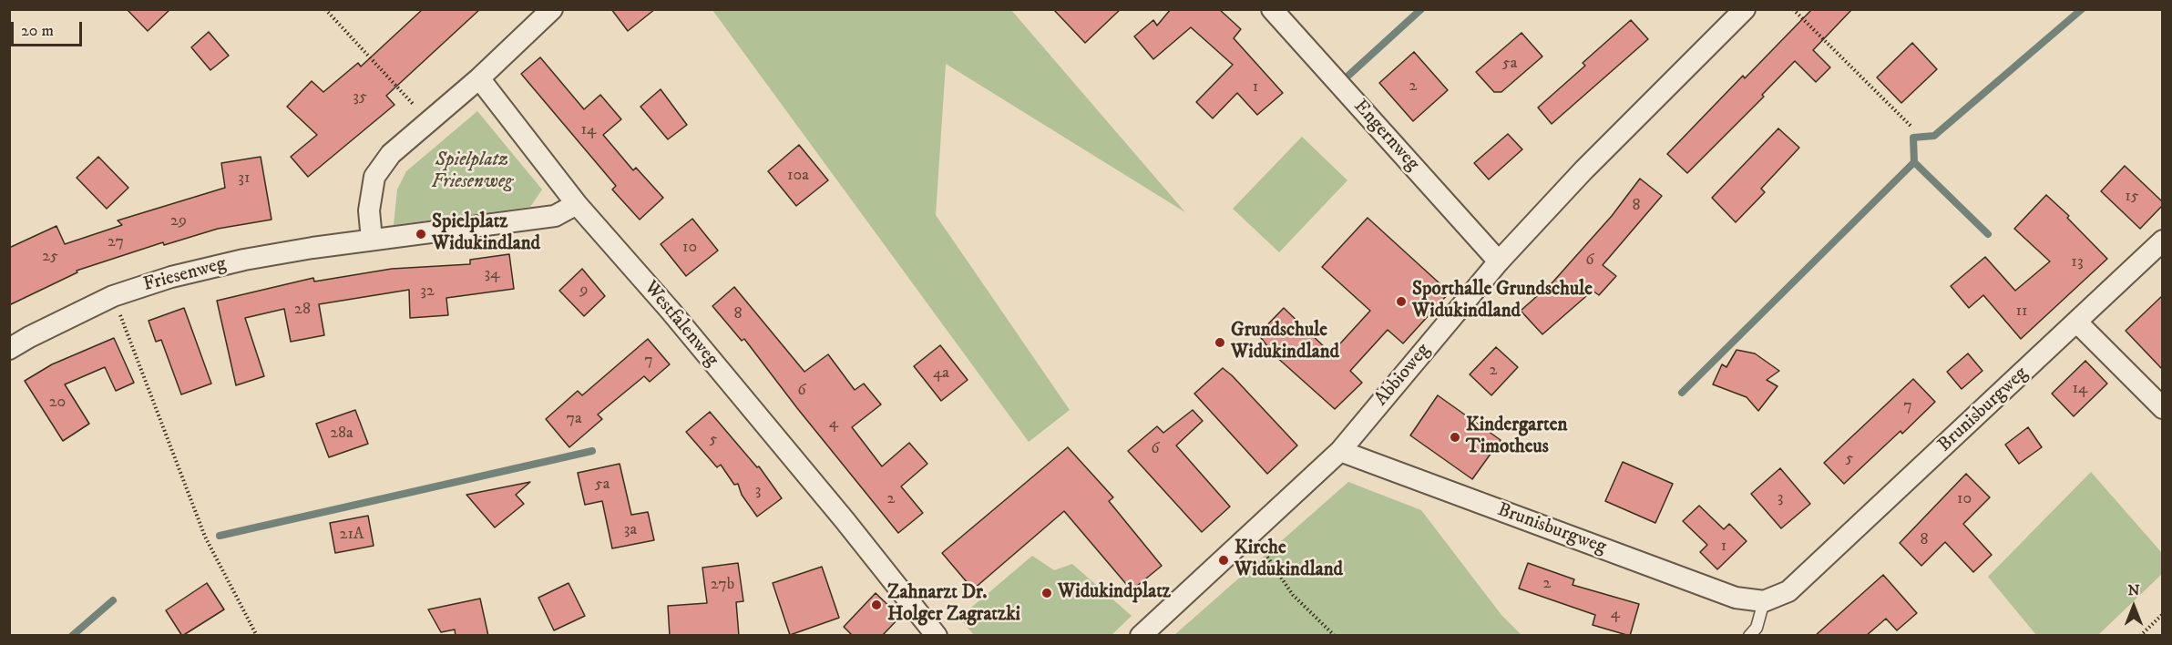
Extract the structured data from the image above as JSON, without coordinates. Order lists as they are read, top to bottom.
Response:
{
  "streets": {
    "street": [
      "Engernweg",
      "Friesenweg",
      "Westfalenweg",
      "Abbioweg",
      "Brunisburgweg"
    ]
  },
  "crossings": [
    ["Engernweg", "Abbioweg"],
    ["Friesenweg", "Westfalenweg"],
    ["Abbioweg", "Brunisburgweg"]
  ],
  "parks": ["Spielplatz Friesenweg"],
  "places": [
    "Spielplatz Widukindland",
    "Sporthalle Grundschule Widukindland",
    "Grundschule Widukindland",
    "Kindergarten Timotheus",
    "Kirche Widukindland",
    "Widukindplatz",
    "Zahnarzt Dr. Holger Zagratzki"
  ],
  "house_numbers": [
    "5a",
    "2",
    "1",
    "35",
    "14",
    "10a",
    "31",
    "15",
    "8",
    "29",
    "27",
    "10",
    "25",
    "6",
    "13",
    "34",
    "9",
    "32",
    "28",
    "11",
    "8",
    "7",
    "2",
    "4a",
    "14",
    "6",
    "20",
    "7",
    "7a",
    "4",
    "28a",
    "5",
    "6",
    "5",
    "5a",
    "3",
    "3",
    "2",
    "10",
    "3a",
    "21A",
    "8",
    "1",
    "2",
    "27b",
    "4"
  ],
  "scale_bar": "20 m",
  "north": "top"
}
